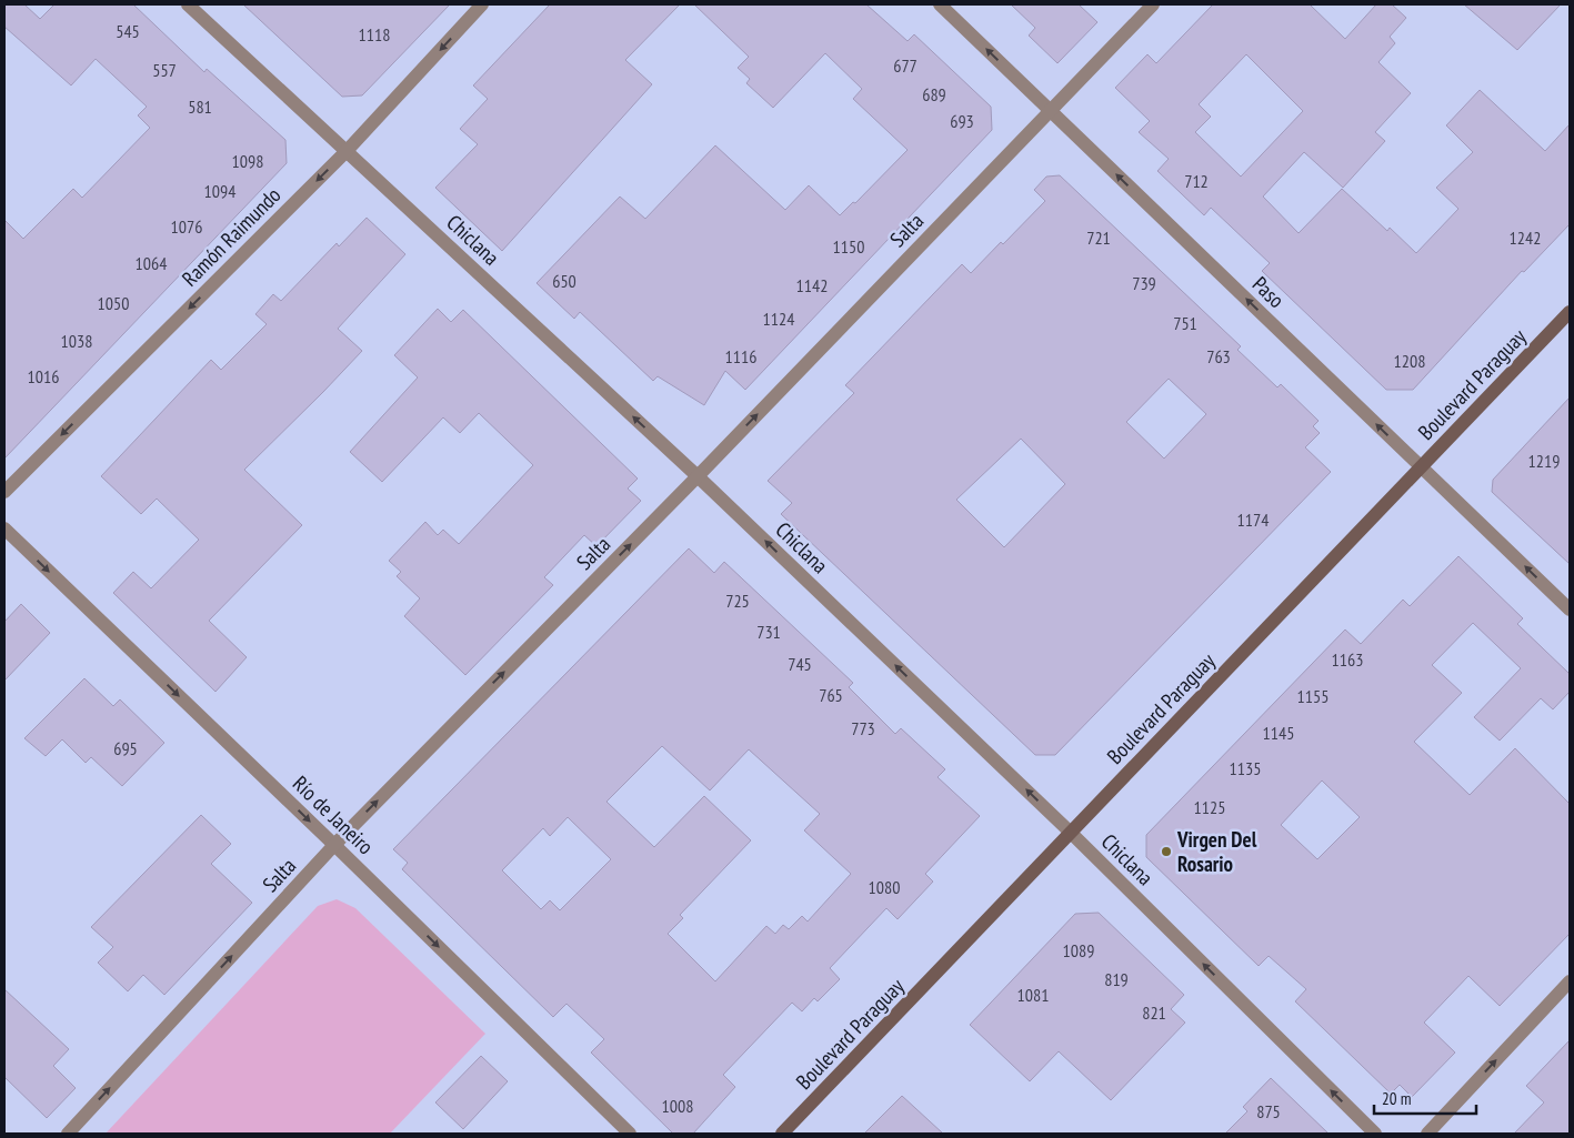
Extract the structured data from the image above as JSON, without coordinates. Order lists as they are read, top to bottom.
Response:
{
  "streets": {
    "main road": ["Boulevard Paraguay"],
    "street": [
      "Salta",
      "Ramón Raimundo",
      "Chiclana",
      "Paso",
      "Río de Janeiro"
    ]
  },
  "crossings": [
    ["Salta", "Chiclana"],
    ["Salta", "Paso"],
    ["Salta", "Río de Janeiro"],
    ["Ramón Raimundo", "Chiclana"],
    ["Chiclana", "Boulevard Paraguay"],
    ["Paso", "Boulevard Paraguay"]
  ],
  "one_way": [
    "Salta",
    "Ramón Raimundo",
    "Chiclana",
    "Paso",
    "Río de Janeiro"
  ],
  "places": ["Virgen Del Rosario"],
  "house_numbers": [
    "545",
    "1118",
    "677",
    "557",
    "689",
    "581",
    "693",
    "1098",
    "712",
    "1094",
    "1076",
    "721",
    "1242",
    "1150",
    "1064",
    "650",
    "739",
    "1142",
    "1050",
    "1124",
    "751",
    "1038",
    "1116",
    "763",
    "1208",
    "1016",
    "1219",
    "1174",
    "725",
    "731",
    "1163",
    "745",
    "765",
    "1155",
    "773",
    "1145",
    "695",
    "1135",
    "1125",
    "1080",
    "1089",
    "819",
    "1081",
    "821",
    "1008",
    "875"
  ],
  "scale_bar": "20 m"
}
